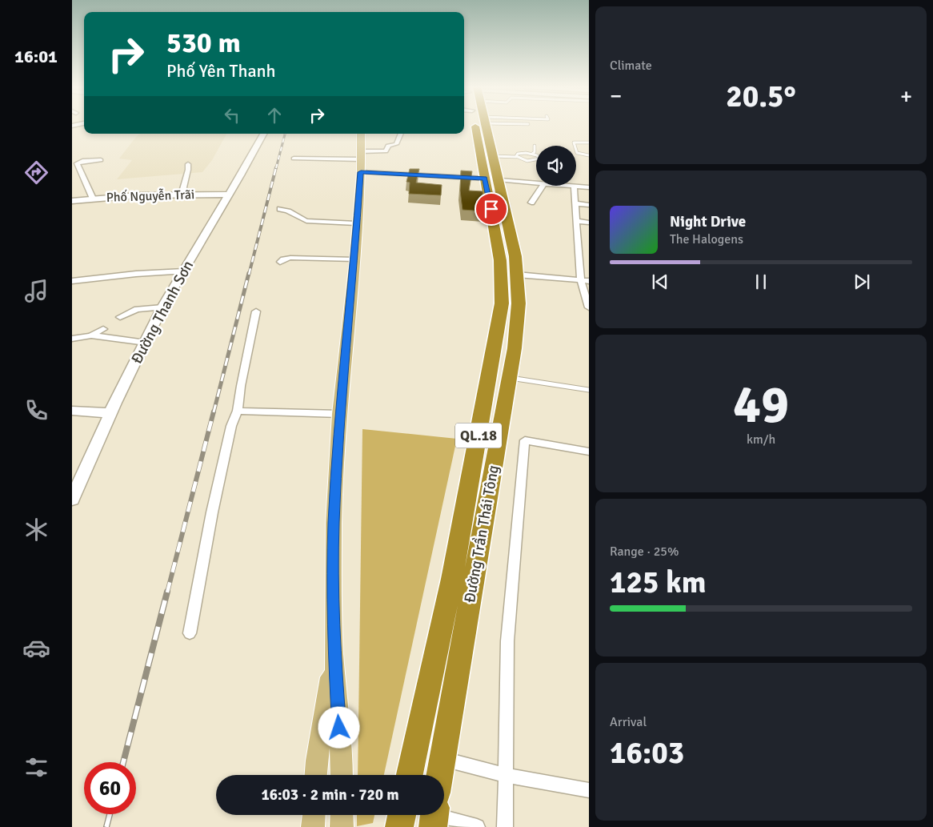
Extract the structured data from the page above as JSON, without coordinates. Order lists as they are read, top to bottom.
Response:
{
  "streets": {
    "highway": ["QL.18", "Đường Trần Thái Tông"],
    "street": ["Phố Nguyễn Trãi", "Đường Thanh Sơn"]
  },
  "crossings": [
    ["Phố Nguyễn Trãi", "Đường Thanh Sơn"]
  ],
  "page": {
    "tabs": "16:01",
    "tile": [
      "Climate",
      ["49", "km/h"],
      ["Range · 25%", "125 km"],
      ["Arrival", "16:03"]
    ],
    "turn": ["530 m", "Phố Yên Thanh"],
    "heat": ["−", "20.5°", "+"],
    "song": ["Night Drive", "The Halogens"],
    "limit": "60",
    "trip": "16:03 · 2 min · 720 m"
  }
}
